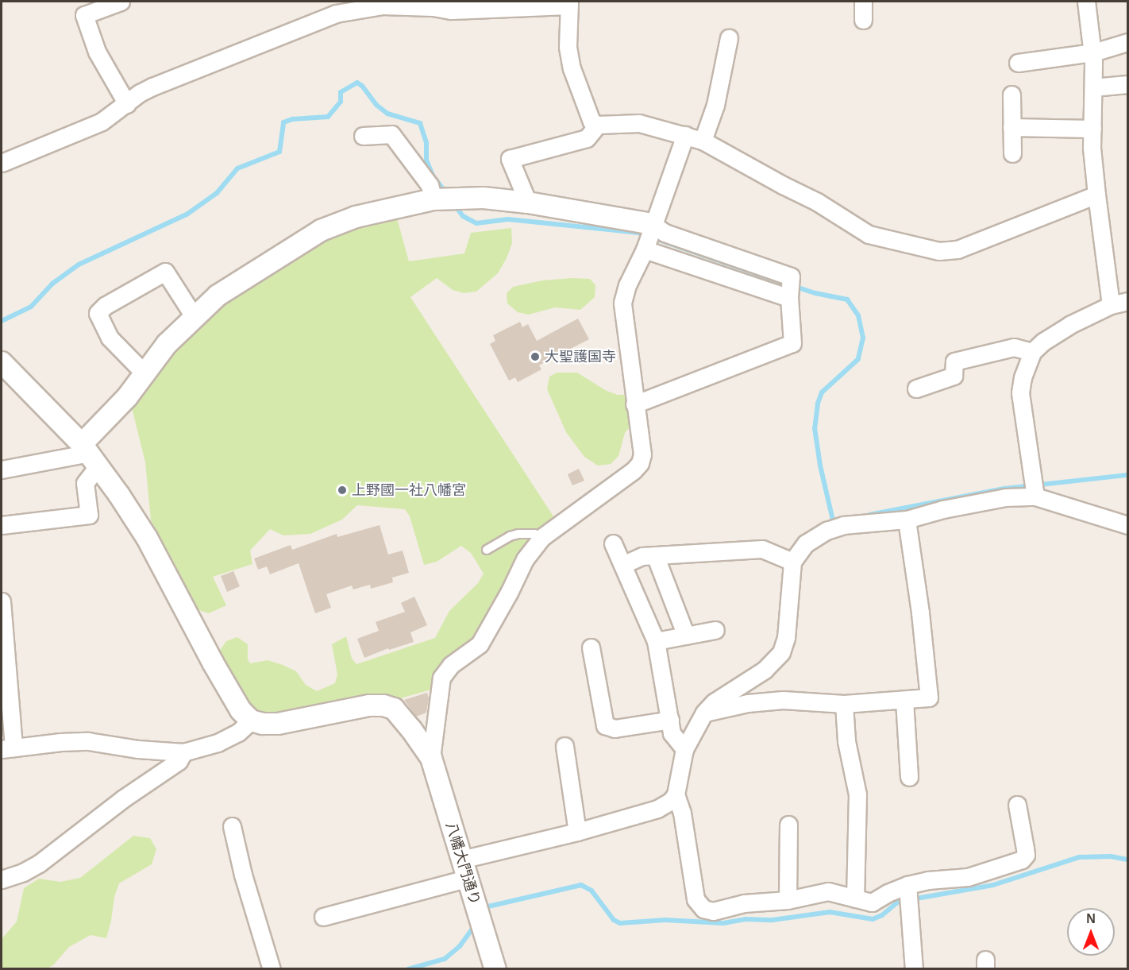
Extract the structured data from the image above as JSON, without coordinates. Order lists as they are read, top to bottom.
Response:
{
  "streets": {
    "street": ["八幡大門通り"]
  },
  "places": ["大聖護国寺", "上野國一社八幡宮"],
  "north": "top"
}
